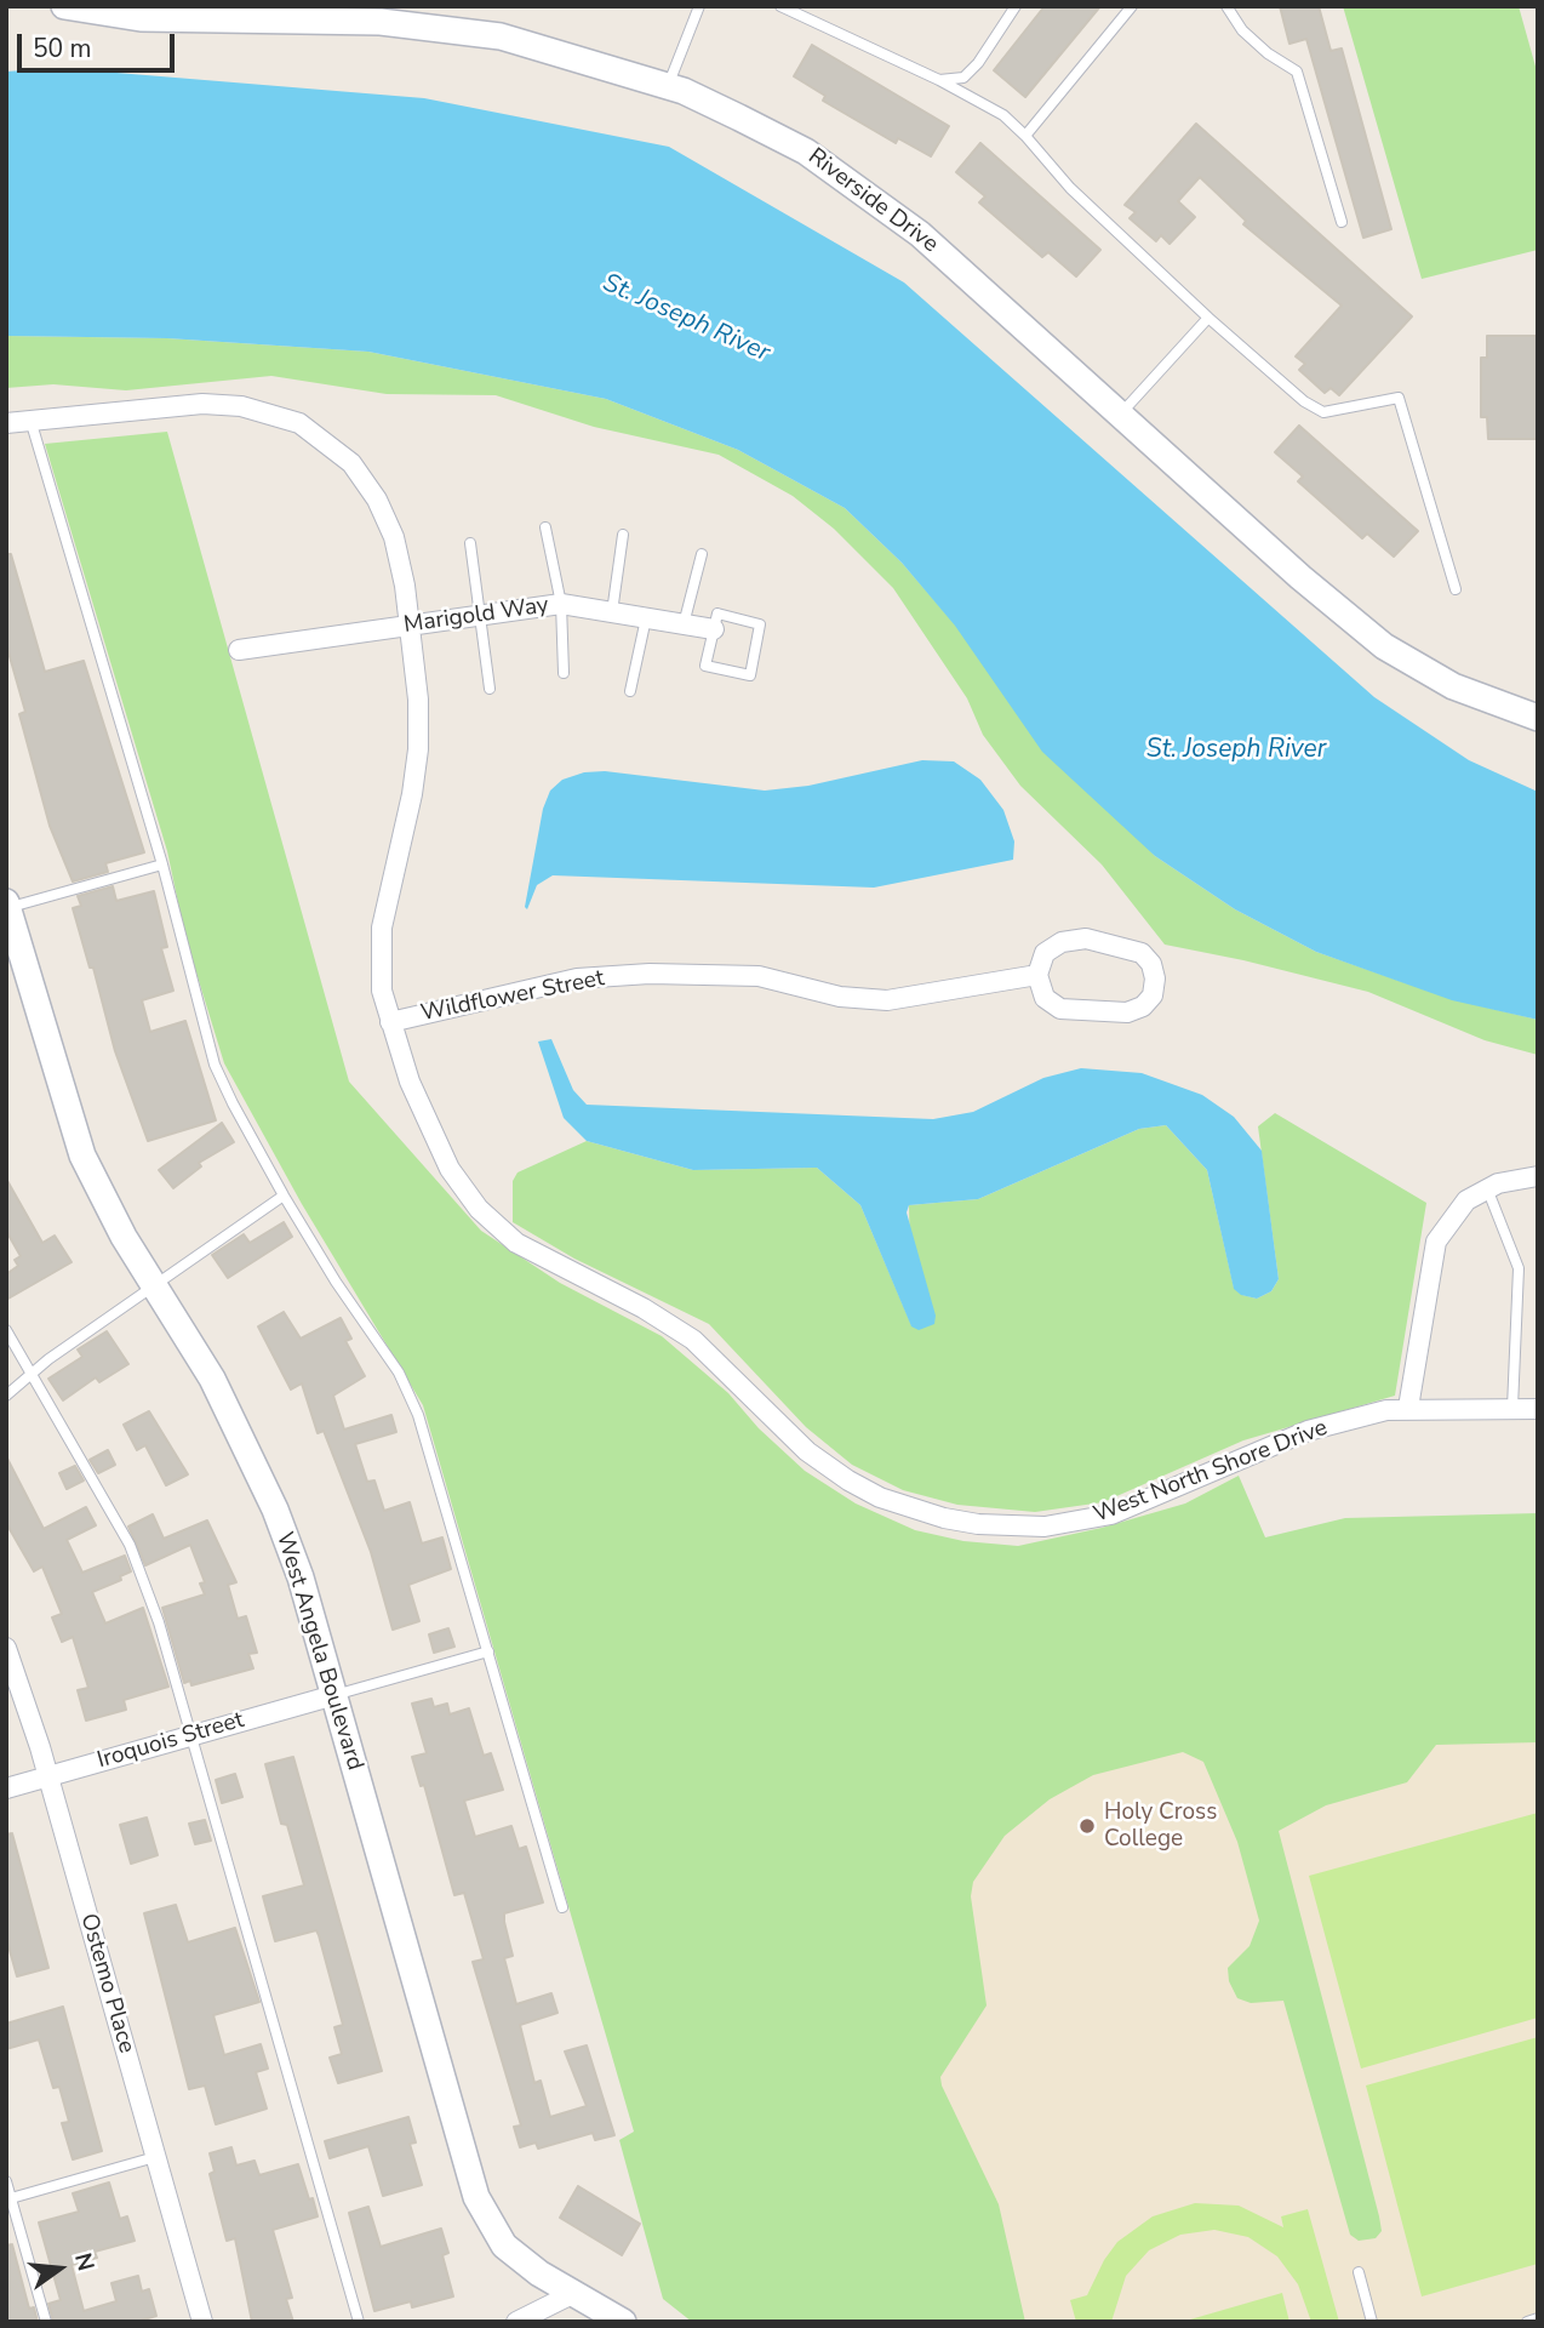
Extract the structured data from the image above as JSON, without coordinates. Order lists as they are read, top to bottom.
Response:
{
  "streets": {
    "street": [
      "Riverside Drive",
      "Marigold Way",
      "Wildflower Street",
      "West North Shore Drive",
      "West Angela Boulevard",
      "Iroquois Street",
      "Ostemo Place"
    ]
  },
  "crossings": [
    ["Marigold Way", "West North Shore Drive"],
    ["Wildflower Street", "West North Shore Drive"],
    ["West Angela Boulevard", "Iroquois Street"],
    ["Iroquois Street", "Ostemo Place"]
  ],
  "water": ["St. Joseph River"],
  "places": ["Holy Cross College"],
  "scale_bar": "50 m",
  "north": "right"
}
